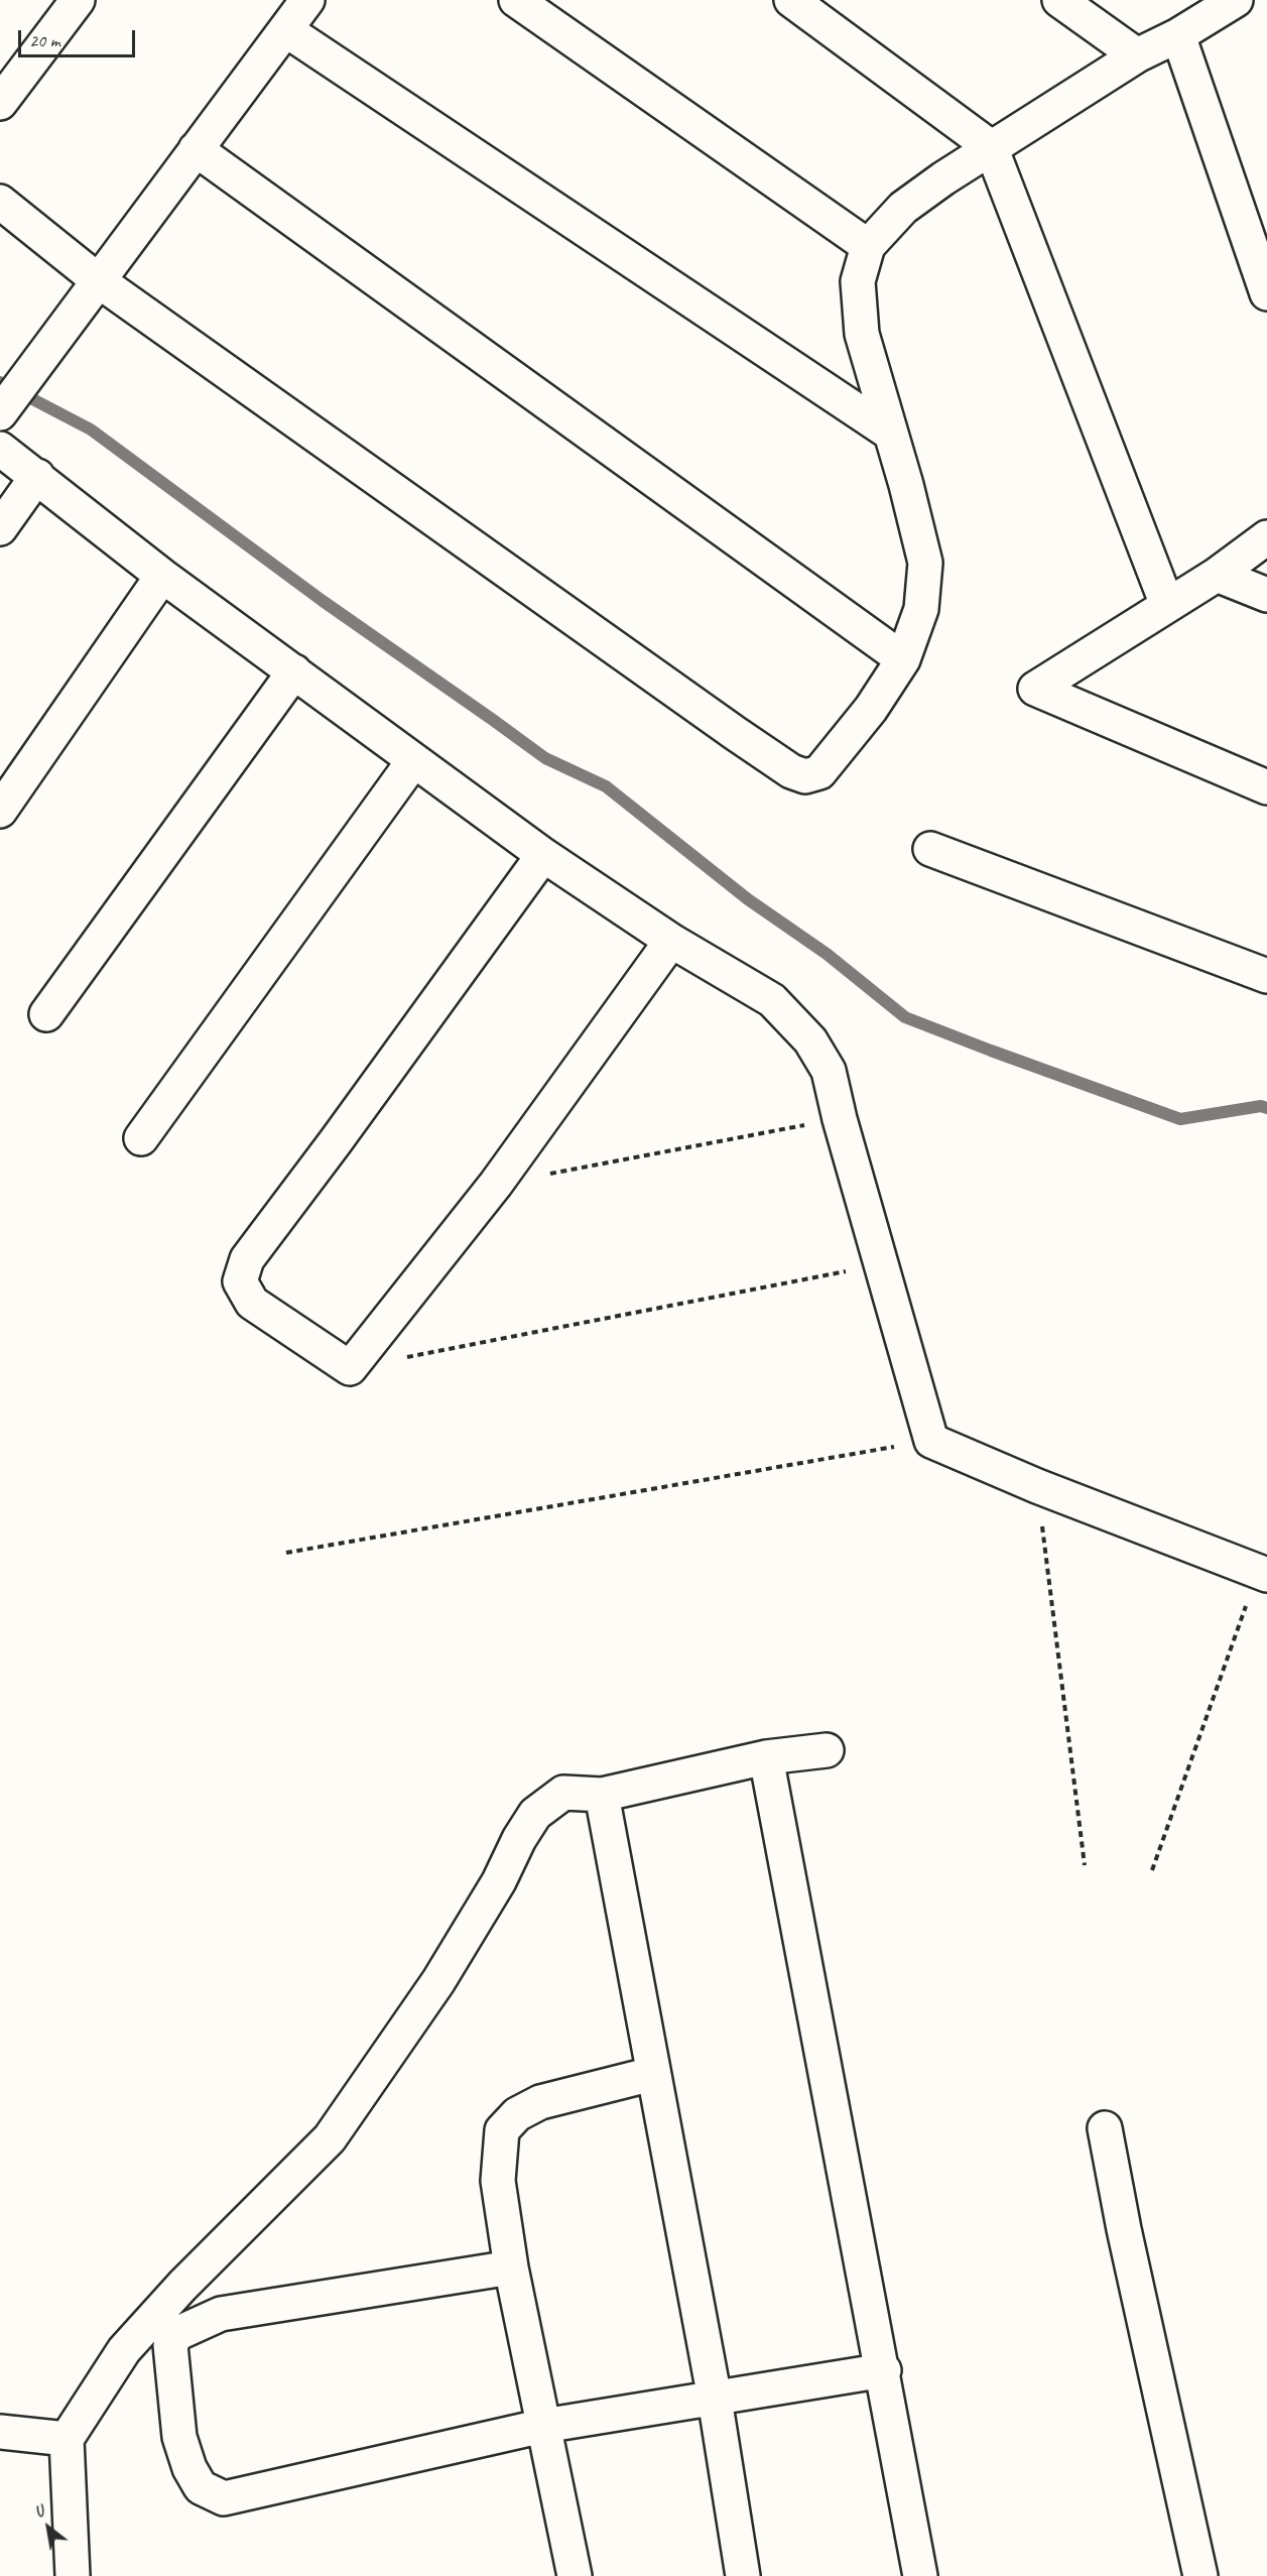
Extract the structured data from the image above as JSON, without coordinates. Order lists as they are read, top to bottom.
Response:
{
  "scale_bar": "20 m",
  "north": "top left"
}
